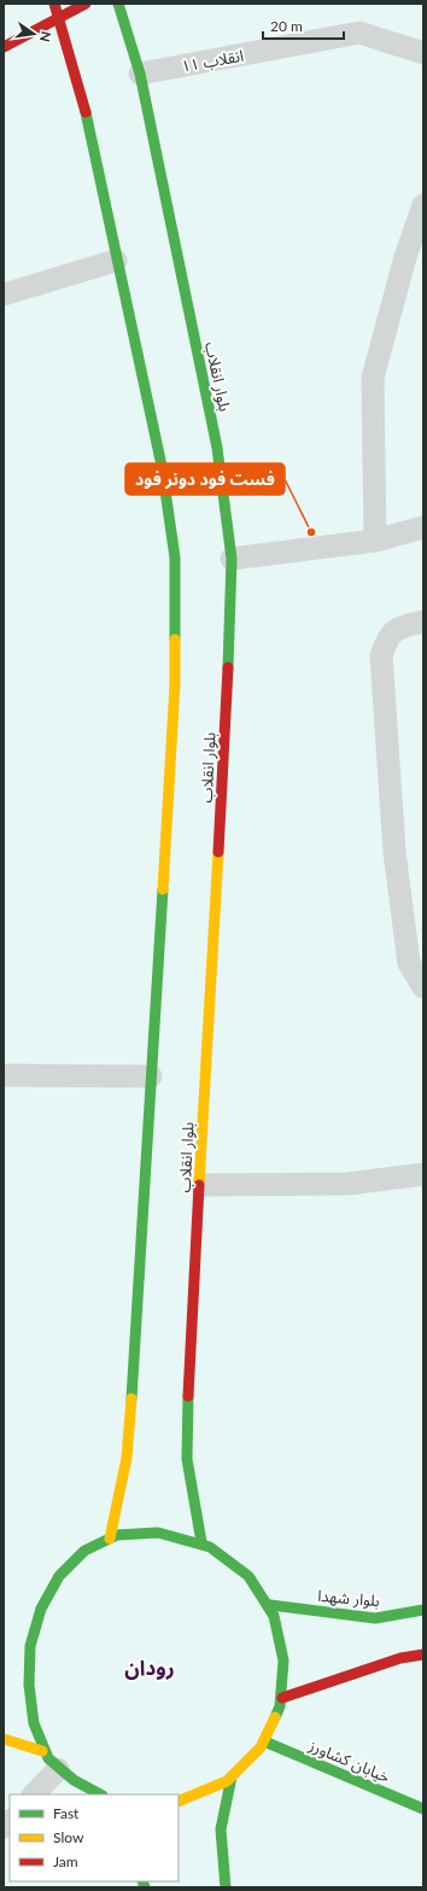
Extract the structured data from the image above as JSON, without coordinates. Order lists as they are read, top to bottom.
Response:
{
  "streets": {
    "main road": ["بلوار انقلاب", "بلوار شهدا", "خیابان کشاورز"],
    "street": ["انقلاب ۱۱"]
  },
  "crossings": [
    ["انقلاب ۱۱", "بلوار انقلاب"]
  ],
  "districts": ["رودان"],
  "places": ["فست فود دونر فود"],
  "legend": ["Fast", "Slow", "Jam"],
  "scale_bar": "20 m",
  "north": "right"
}
